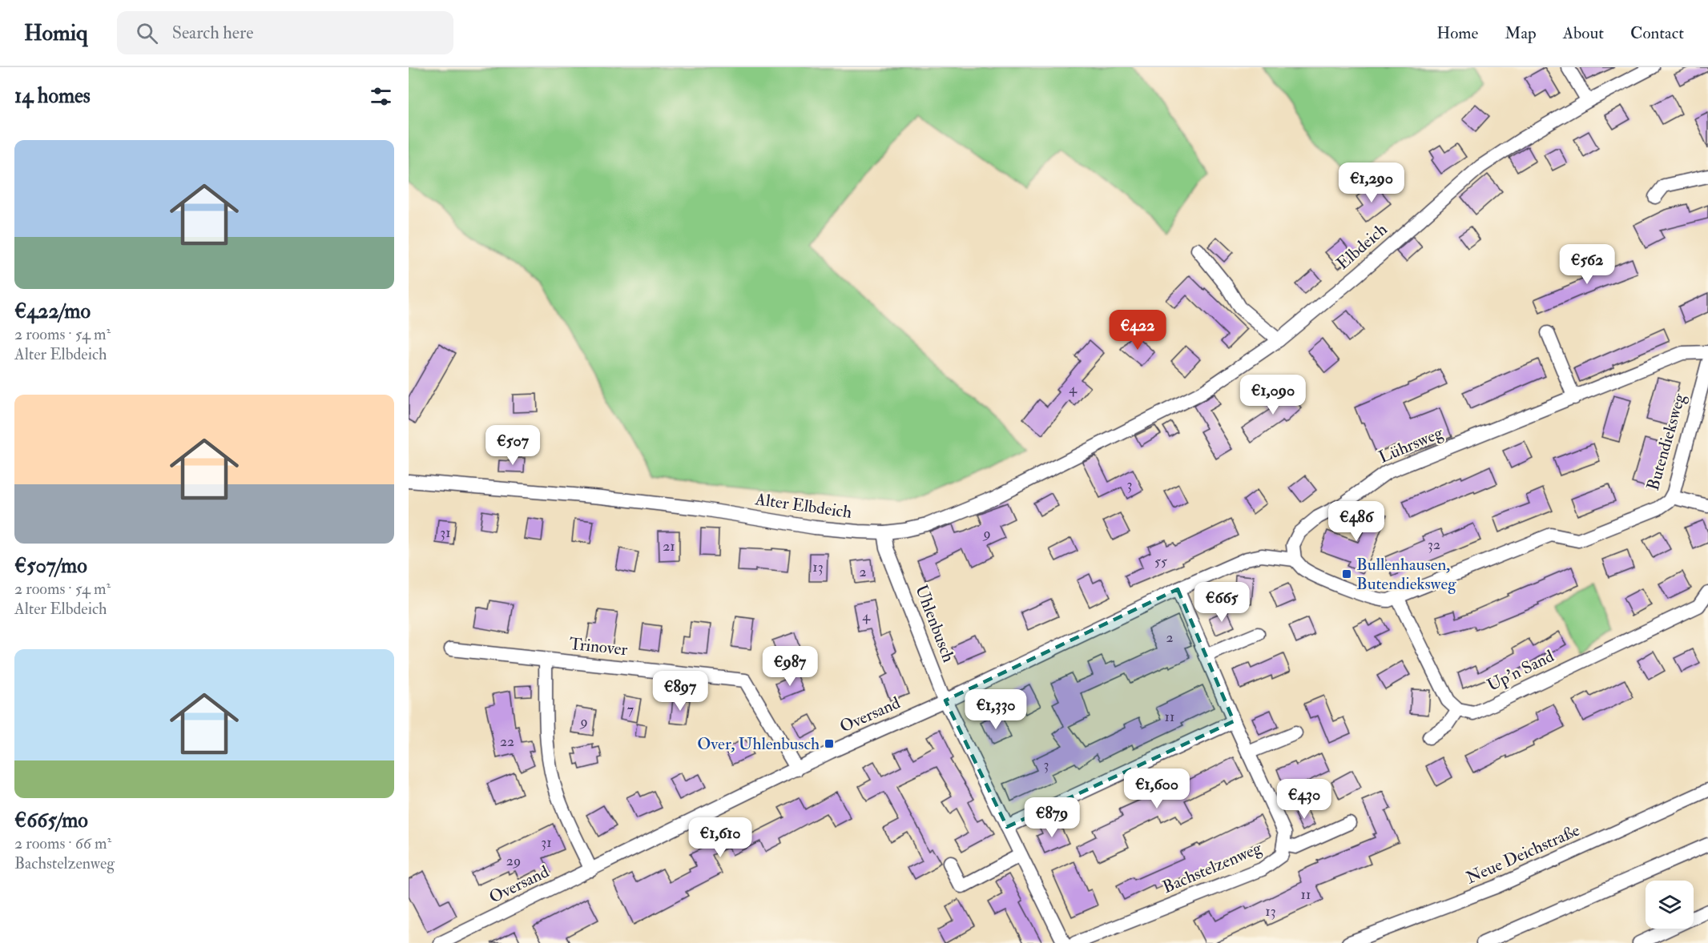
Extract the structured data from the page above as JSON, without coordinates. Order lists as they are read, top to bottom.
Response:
{
  "streets": {
    "street": [
      "Elbdeich",
      "Butendieksweg",
      "Lührsweg",
      "Alter Elbdeich",
      "Uhlenbusch",
      "Trinover",
      "Up'n Sand",
      "Oversand",
      "Neue Deichstraße",
      "Bachstelzenweg"
    ]
  },
  "crossings": [
    ["Elbdeich", "Alter Elbdeich"],
    ["Butendieksweg", "Lührsweg"],
    ["Butendieksweg", "Oversand"],
    ["Lührsweg", "Oversand"],
    ["Alter Elbdeich", "Uhlenbusch"],
    ["Uhlenbusch", "Oversand"],
    ["Trinover", "Oversand"],
    ["Oversand", "Bachstelzenweg"]
  ],
  "places": {
    "transit": ["Bullenhausen, Butendieksweg", "Over, Uhlenbusch"]
  },
  "house_numbers": [
    "4",
    "3",
    "31",
    "9",
    "32",
    "21",
    "55",
    "13",
    "2",
    "4",
    "2",
    "7",
    "11",
    "9",
    "22",
    "3",
    "31",
    "29",
    "11",
    "13"
  ],
  "page": {
    "header": "Homiq",
    "search": "Search here",
    "nav": [
      "Home",
      "Map",
      "About",
      "Contact"
    ],
    "heading": "14 homes",
    "list": [
      {
        "name": "€422/mo",
        "note": "2 rooms · 54 m² · Alter Elbdeich"
      },
      {
        "name": "€507/mo",
        "note": "2 rooms · 54 m² · Alter Elbdeich"
      },
      {
        "name": "€665/mo",
        "note": "2 rooms · 66 m² · Bachstelzenweg"
      }
    ],
    "price": [
      "€1,290",
      "€562",
      "€422",
      "€1,090",
      "€507",
      "€486",
      "€665",
      "€987",
      "€897",
      "€1,330",
      "€1,600",
      "€430",
      "€879",
      "€1,610"
    ]
  }
}
